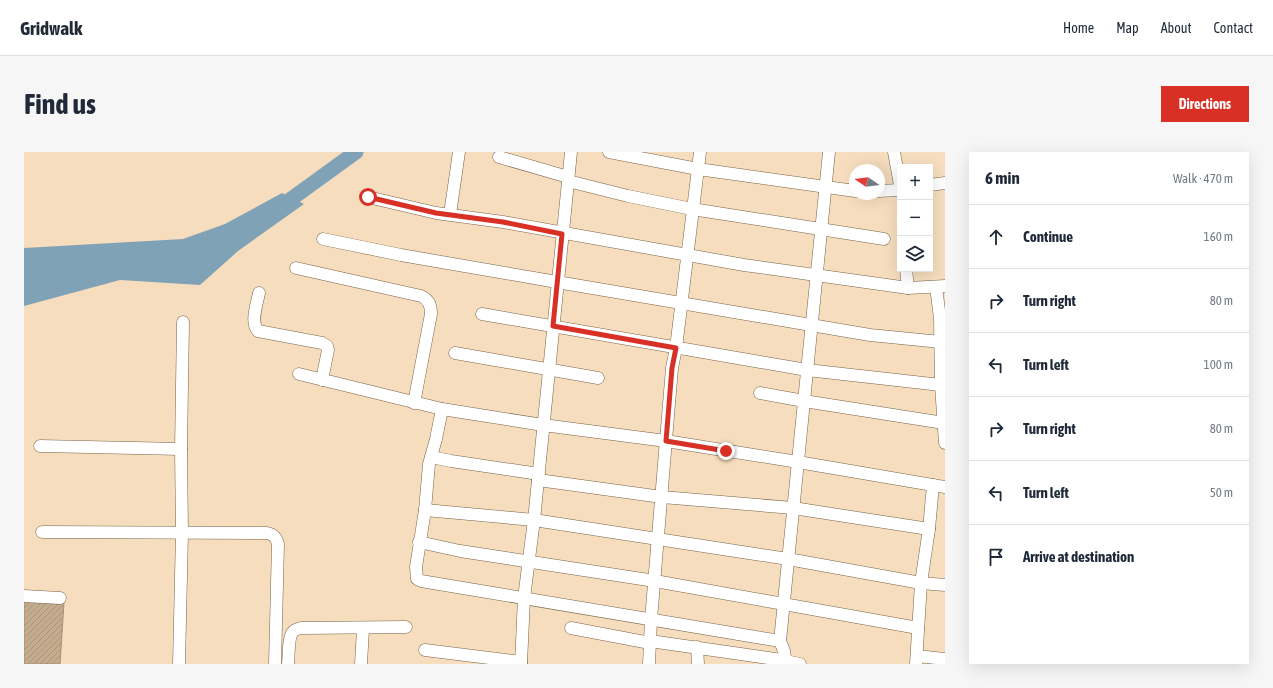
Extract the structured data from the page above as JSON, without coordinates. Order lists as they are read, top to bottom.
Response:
{
  "north": "left",
  "page": {
    "header": "Gridwalk",
    "nav": [
      "Home",
      "Map",
      "About",
      "Contact"
    ],
    "buttons": "Directions",
    "title": "Find us",
    "heading": ["6 min", "Walk · 470 m"],
    "map_buttons": ["+", "−"],
    "list": [
      ["Continue", "160 m"],
      ["Turn right", "80 m"],
      ["Turn left", "100 m"],
      ["Turn right", "80 m"],
      ["Turn left", "50 m"],
      "Arrive at destination"
    ]
  }
}
